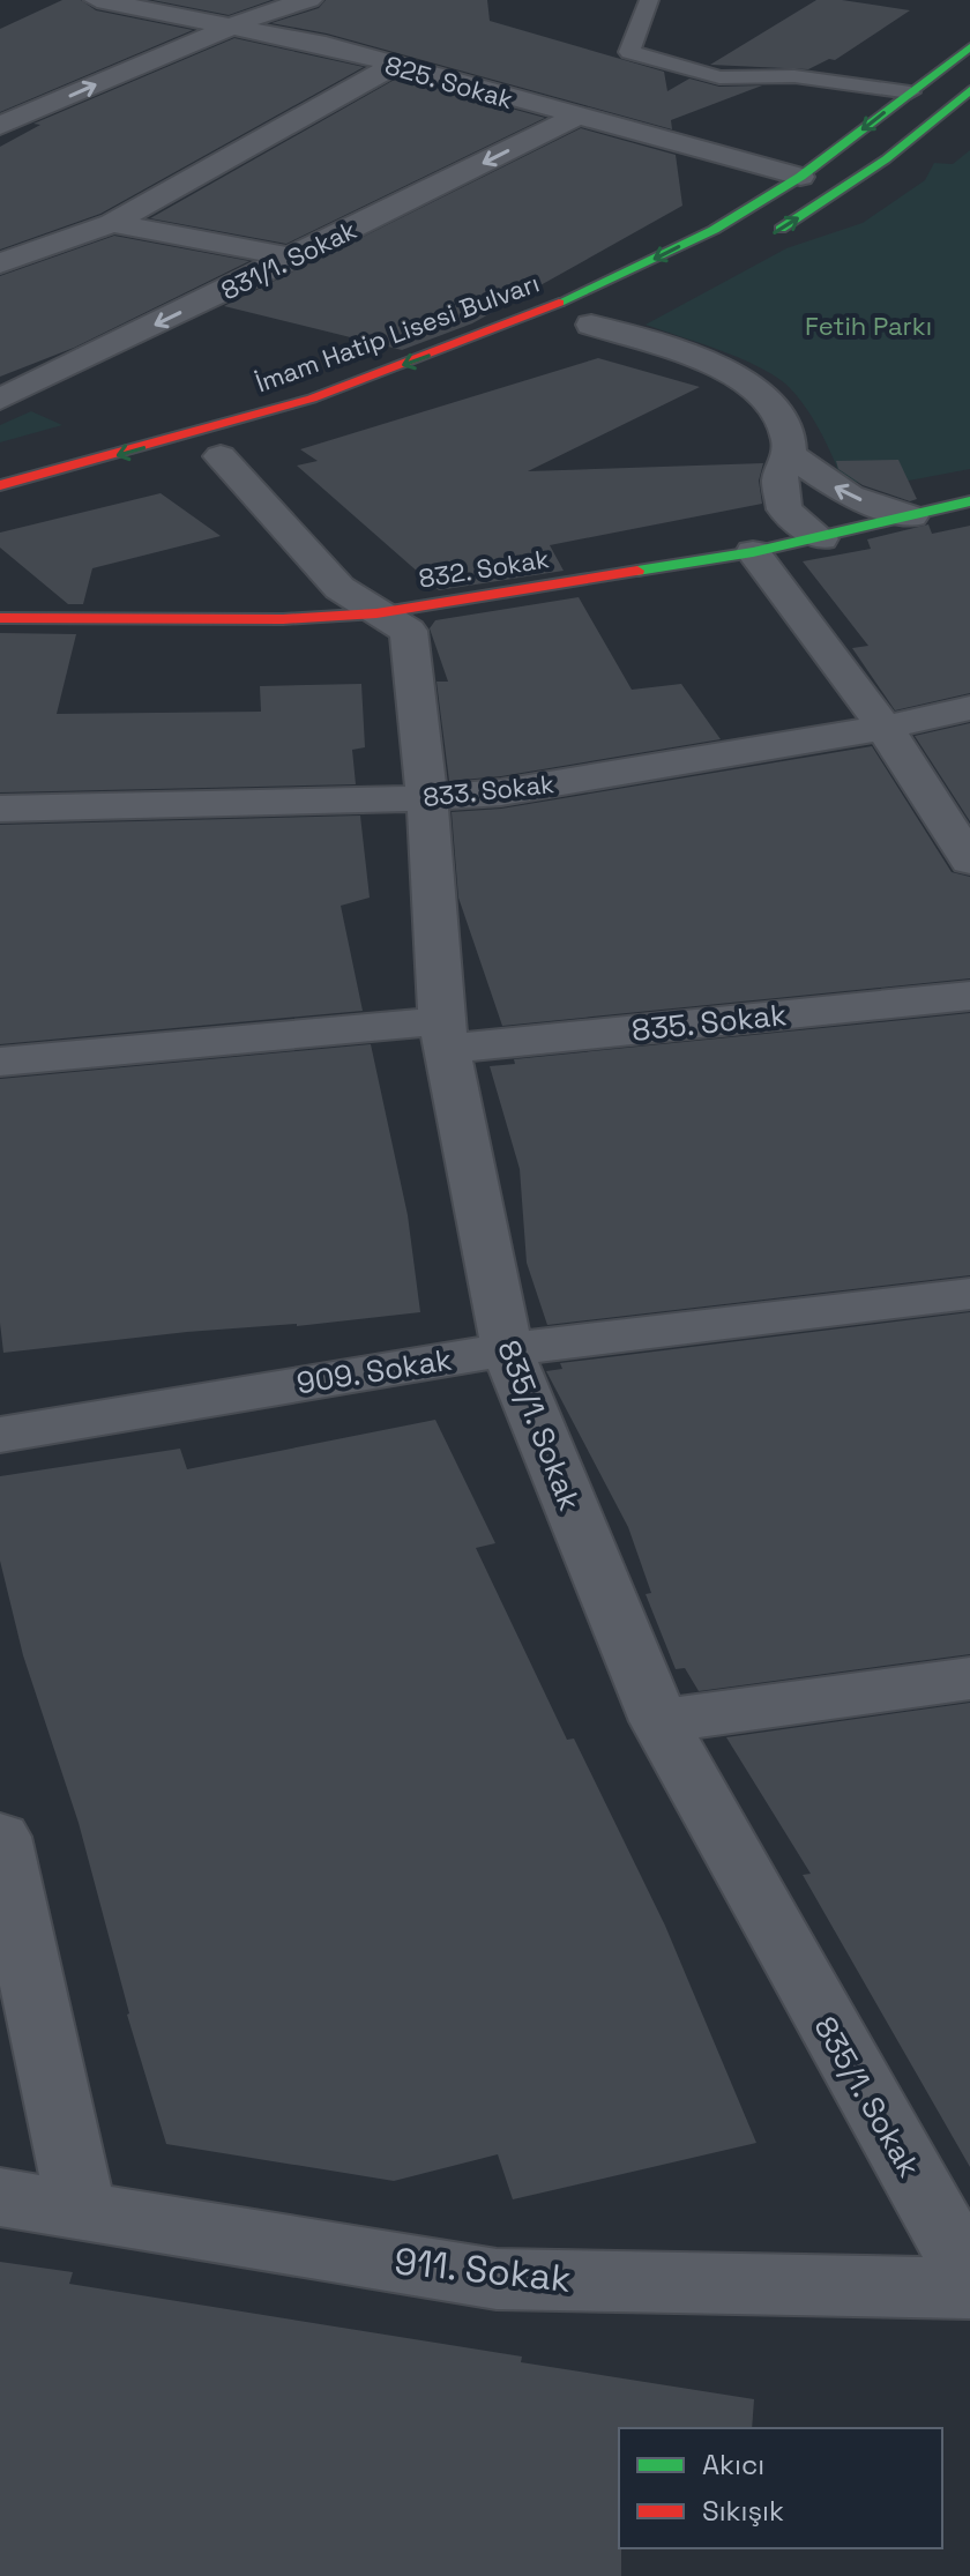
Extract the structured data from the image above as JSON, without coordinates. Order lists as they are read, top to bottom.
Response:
{
  "streets": {
    "main road": ["İmam Hatip Lisesi Bulvarı", "832. Sokak"],
    "street": [
      "825. Sokak",
      "831/1. Sokak",
      "833. Sokak",
      "835. Sokak",
      "909. Sokak",
      "835/1. Sokak",
      "911. Sokak"
    ]
  },
  "crossings": [
    ["825. Sokak", "831/1. Sokak"],
    ["825. Sokak", "İmam Hatip Lisesi Bulvarı"],
    ["832. Sokak", "835/1. Sokak"],
    ["833. Sokak", "835/1. Sokak"],
    ["835. Sokak", "835/1. Sokak"],
    ["909. Sokak", "835/1. Sokak"]
  ],
  "one_way": ["İmam Hatip Lisesi Bulvarı"],
  "parks": ["Fetih Parkı"],
  "legend": ["Akıcı", "Sıkışık"]
}
